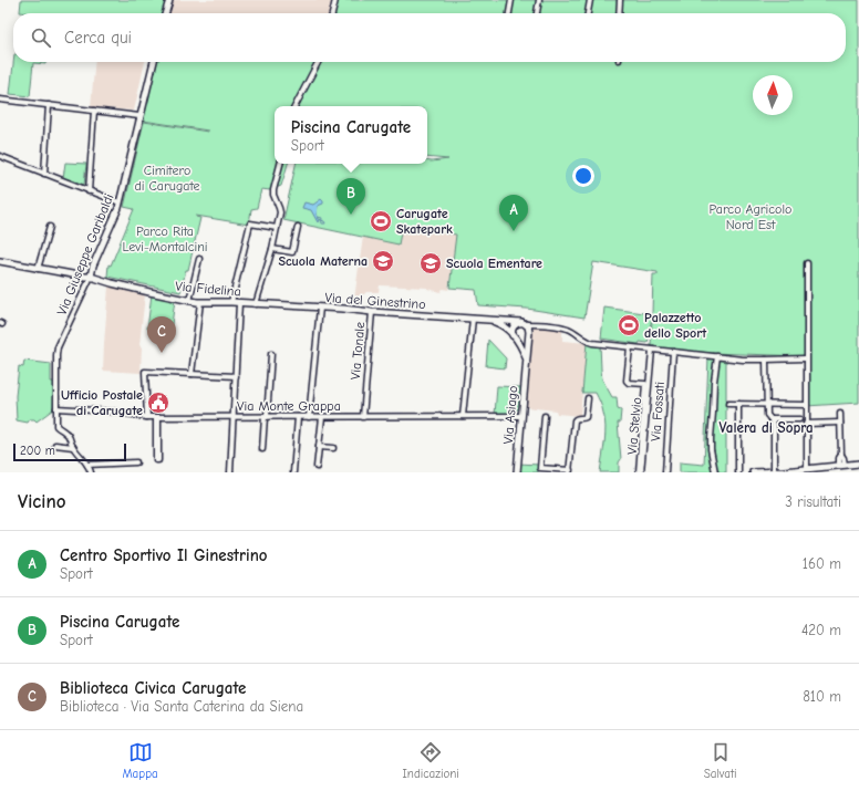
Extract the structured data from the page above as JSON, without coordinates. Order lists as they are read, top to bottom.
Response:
{
  "streets": {
    "street": [
      "Via Giuseppe Garibaldi",
      "Via Fidelina",
      "Via del Ginestrino",
      "Via Tonale",
      "Via Monte Grappa",
      "Via Fossati",
      "Via Asiago",
      "Via Stelvio"
    ]
  },
  "crossings": [
    ["Via Giuseppe Garibaldi", "Via Fidelina"],
    ["Via Giuseppe Garibaldi", "Via Monte Grappa"],
    ["Via Fidelina", "Via del Ginestrino"],
    ["Via del Ginestrino", "Via Tonale"],
    ["Via del Ginestrino", "Via Fossati"],
    ["Via del Ginestrino", "Via Asiago"],
    ["Via del Ginestrino", "Via Stelvio"],
    ["Via Tonale", "Via Monte Grappa"],
    ["Via Monte Grappa", "Via Asiago"]
  ],
  "districts": ["Valera di Sopra"],
  "parks": ["Cimitero di Carugate", "Parco Agricolo Nord Est", "Parco Rita Levi-Montalcini"],
  "places": {
    "sports": ["Carugate Skatepark", "Palazzetto dello Sport"],
    "school or university": ["Scuola Materna", "Scuola Ementare"],
    "public building": ["Ufficio Postale di Carugate"]
  },
  "scale_bar": "200 m",
  "north": "top",
  "page": {
    "search": "Cerca qui",
    "popup": ["Piscina Carugate", "Sport"],
    "pins": ["B", "A", "C"],
    "scale": "200 m",
    "heading": ["Vicino", "3 risultati"],
    "list": [
      {
        "mark": "A",
        "name": "Centro Sportivo Il Ginestrino",
        "note": "Sport",
        "value": "160 m"
      },
      {
        "mark": "B",
        "name": "Piscina Carugate",
        "note": "Sport",
        "value": "420 m"
      },
      {
        "mark": "C",
        "name": "Biblioteca Civica Carugate",
        "note": "Biblioteca · Via Santa Caterina da Siena",
        "value": "810 m"
      }
    ],
    "nav": ["Mappa", "Indicazioni", "Salvati"]
  }
}
